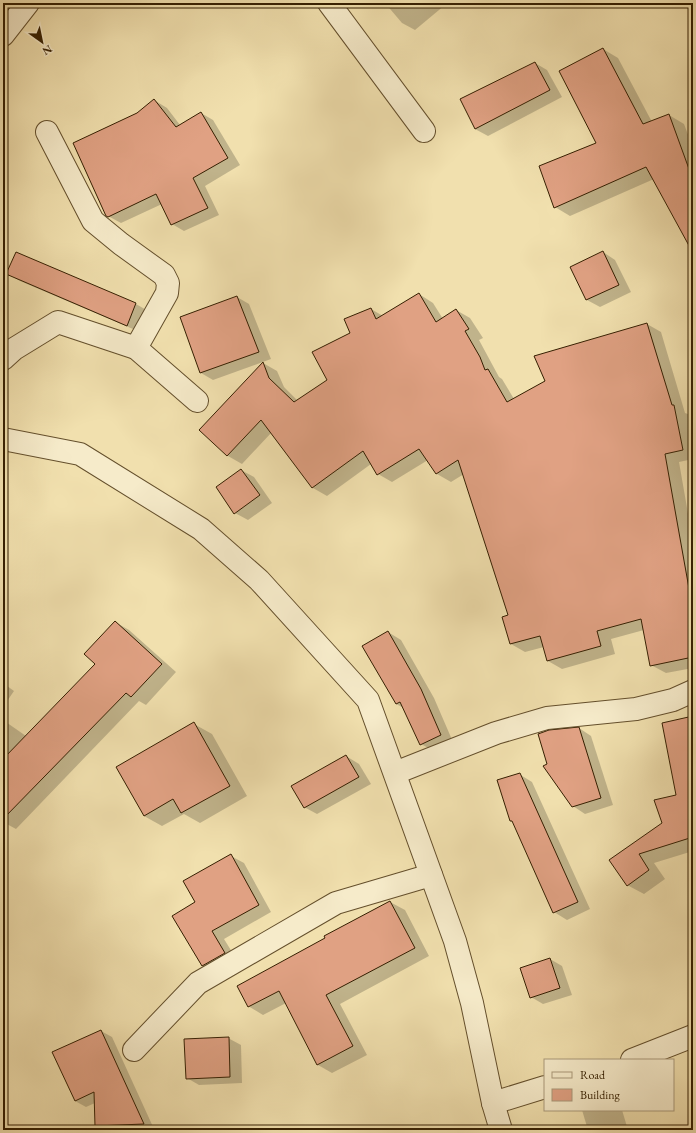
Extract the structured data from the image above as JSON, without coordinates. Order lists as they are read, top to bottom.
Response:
{
  "legend": ["Road", "Building"],
  "north": "bottom right"
}
